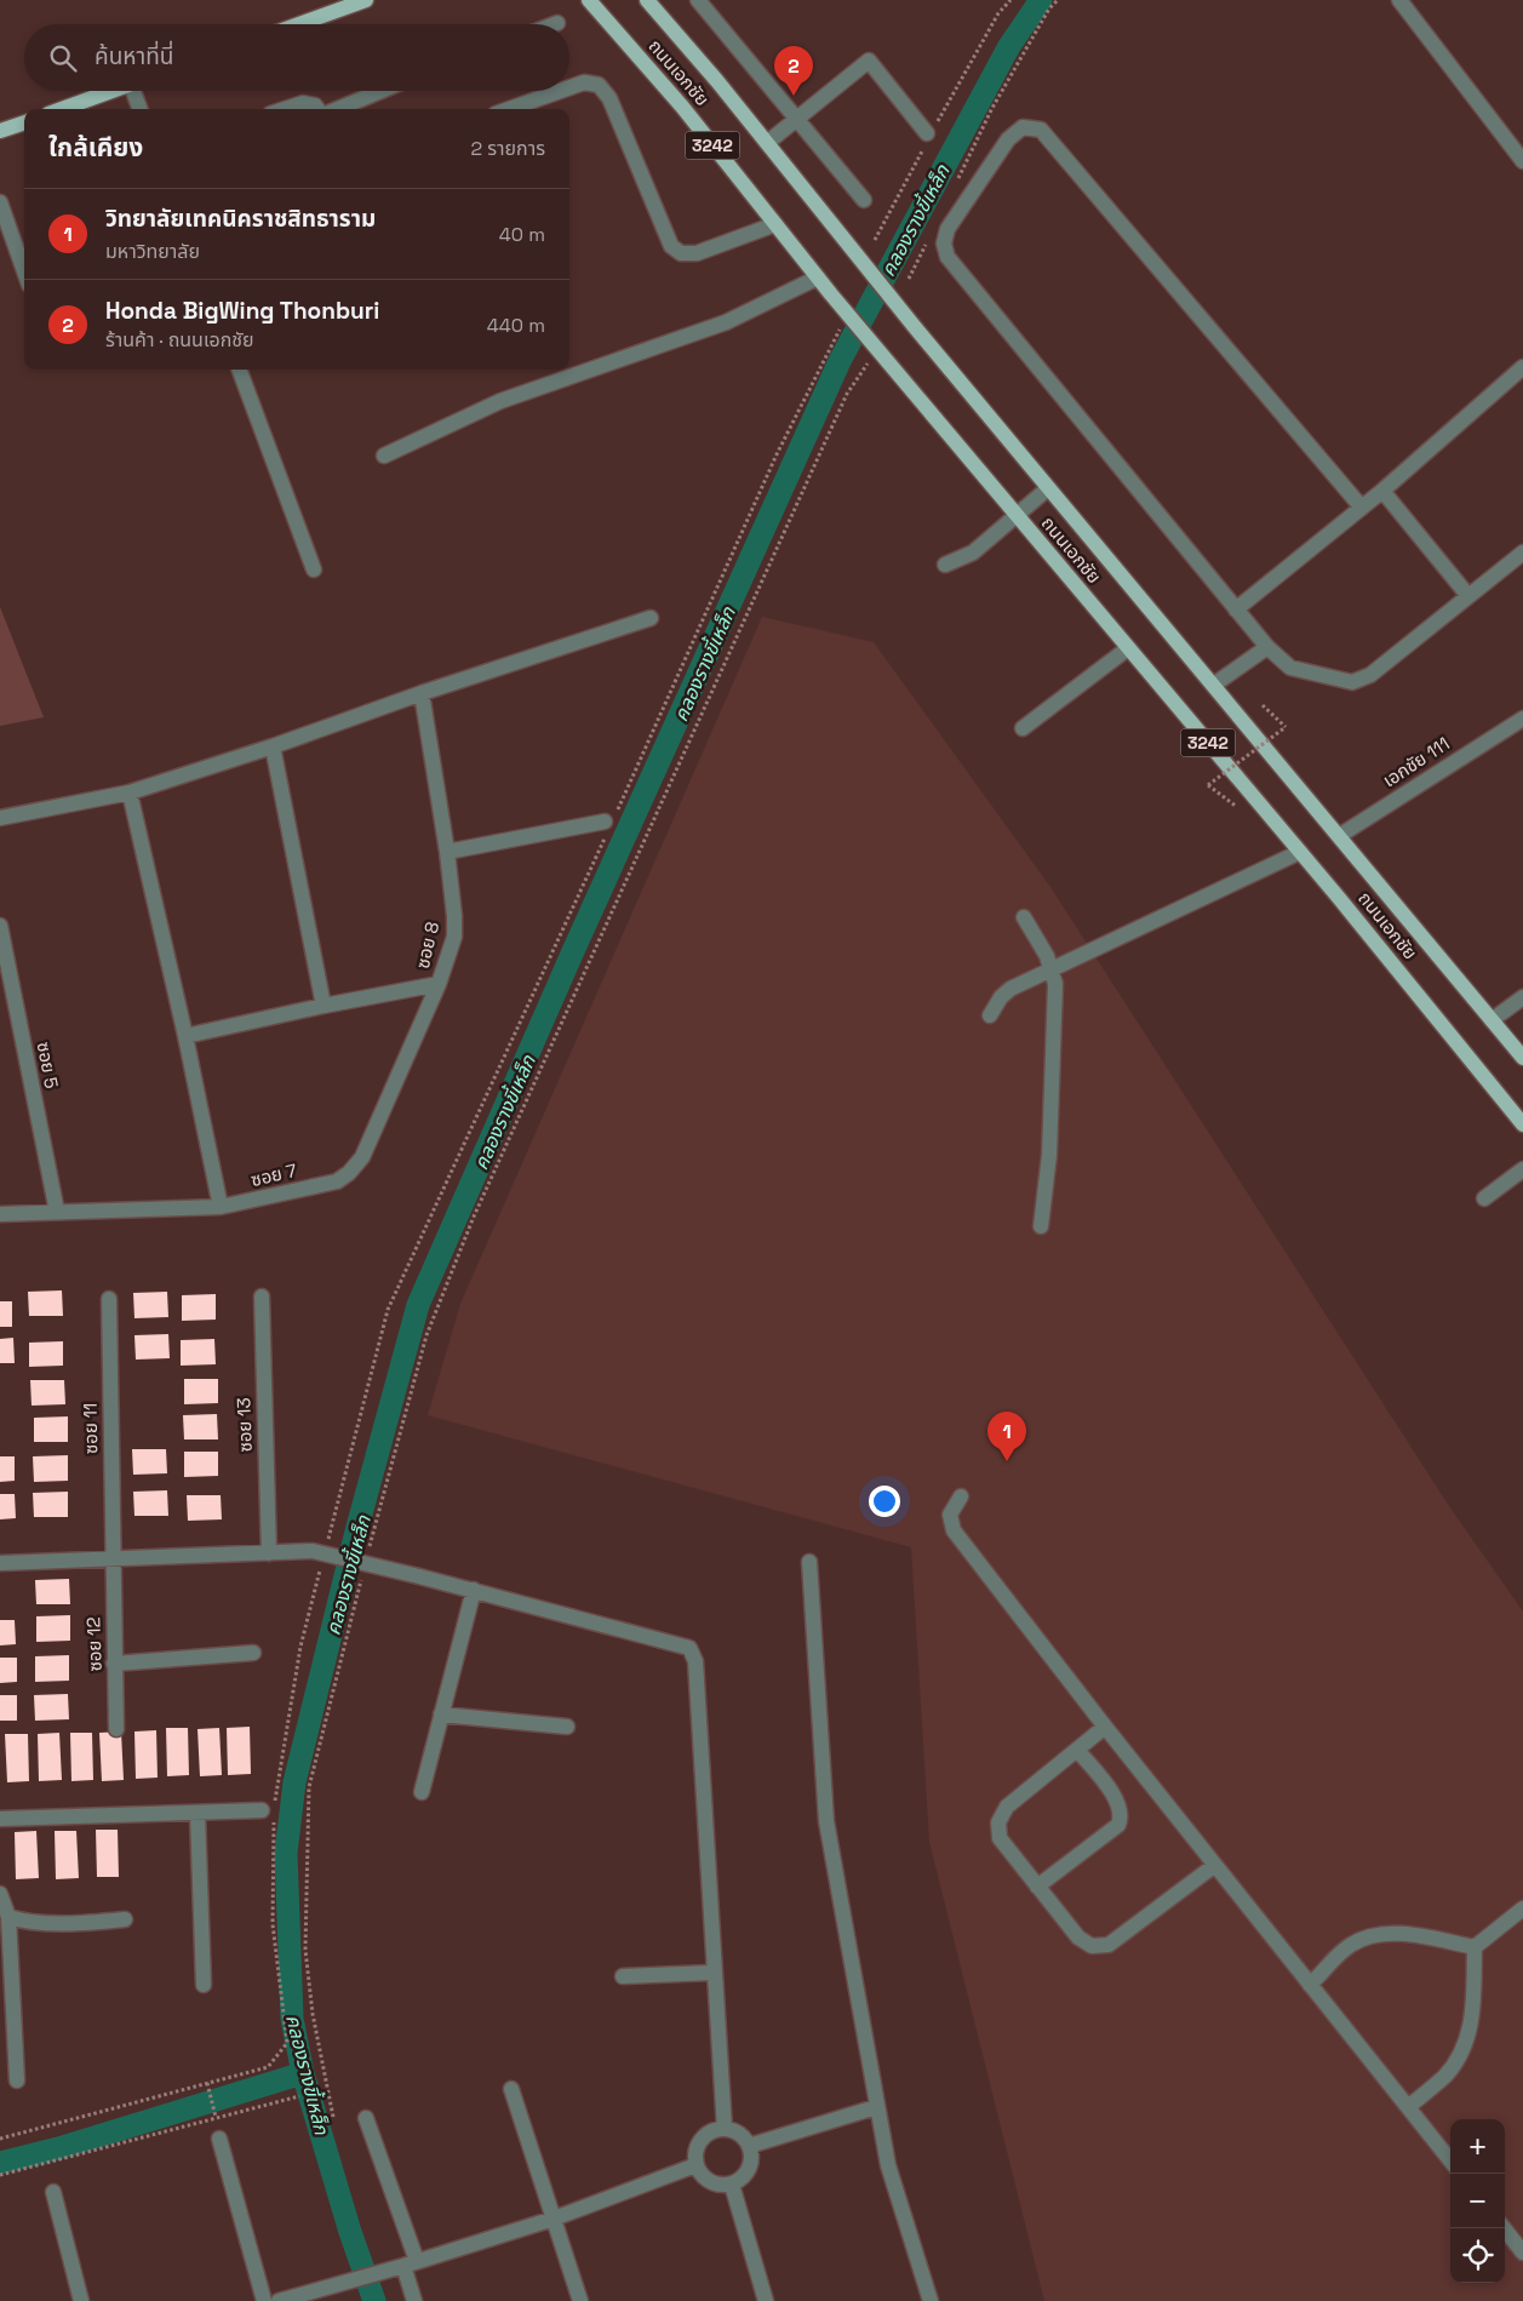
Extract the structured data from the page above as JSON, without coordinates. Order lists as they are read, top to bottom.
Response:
{
  "streets": {
    "main road": ["ถนนเอกชัย", "3242"],
    "street": [
      "เอกชัย 111",
      "ซอย 8",
      "ซอย 5",
      "ซอย 7",
      "ซอย 13",
      "ซอย 11",
      "ซอย 12"
    ]
  },
  "crossings": [
    ["ถนนเอกชัย", "เอกชัย 111"],
    ["ซอย 8", "ซอย 7"],
    ["ซอย 5", "ซอย 7"],
    ["ซอย 11", "ซอย 12"]
  ],
  "water": ["คลองรางขี้เหล็ก"],
  "page": {
    "search": "ค้นหาที่นี่",
    "pins": ["2", "1"],
    "heading": ["ใกล้เคียง", "2 รายการ"],
    "list": [
      {
        "mark": "1",
        "name": "วิทยาลัยเทคนิคราชสิทธาราม",
        "note": "มหาวิทยาลัย",
        "value": "40 m"
      },
      {
        "mark": "2",
        "name": "Honda BigWing Thonburi",
        "note": "ร้านค้า · ถนนเอกชัย",
        "value": "440 m"
      }
    ],
    "map_buttons": ["+", "−"]
  }
}
